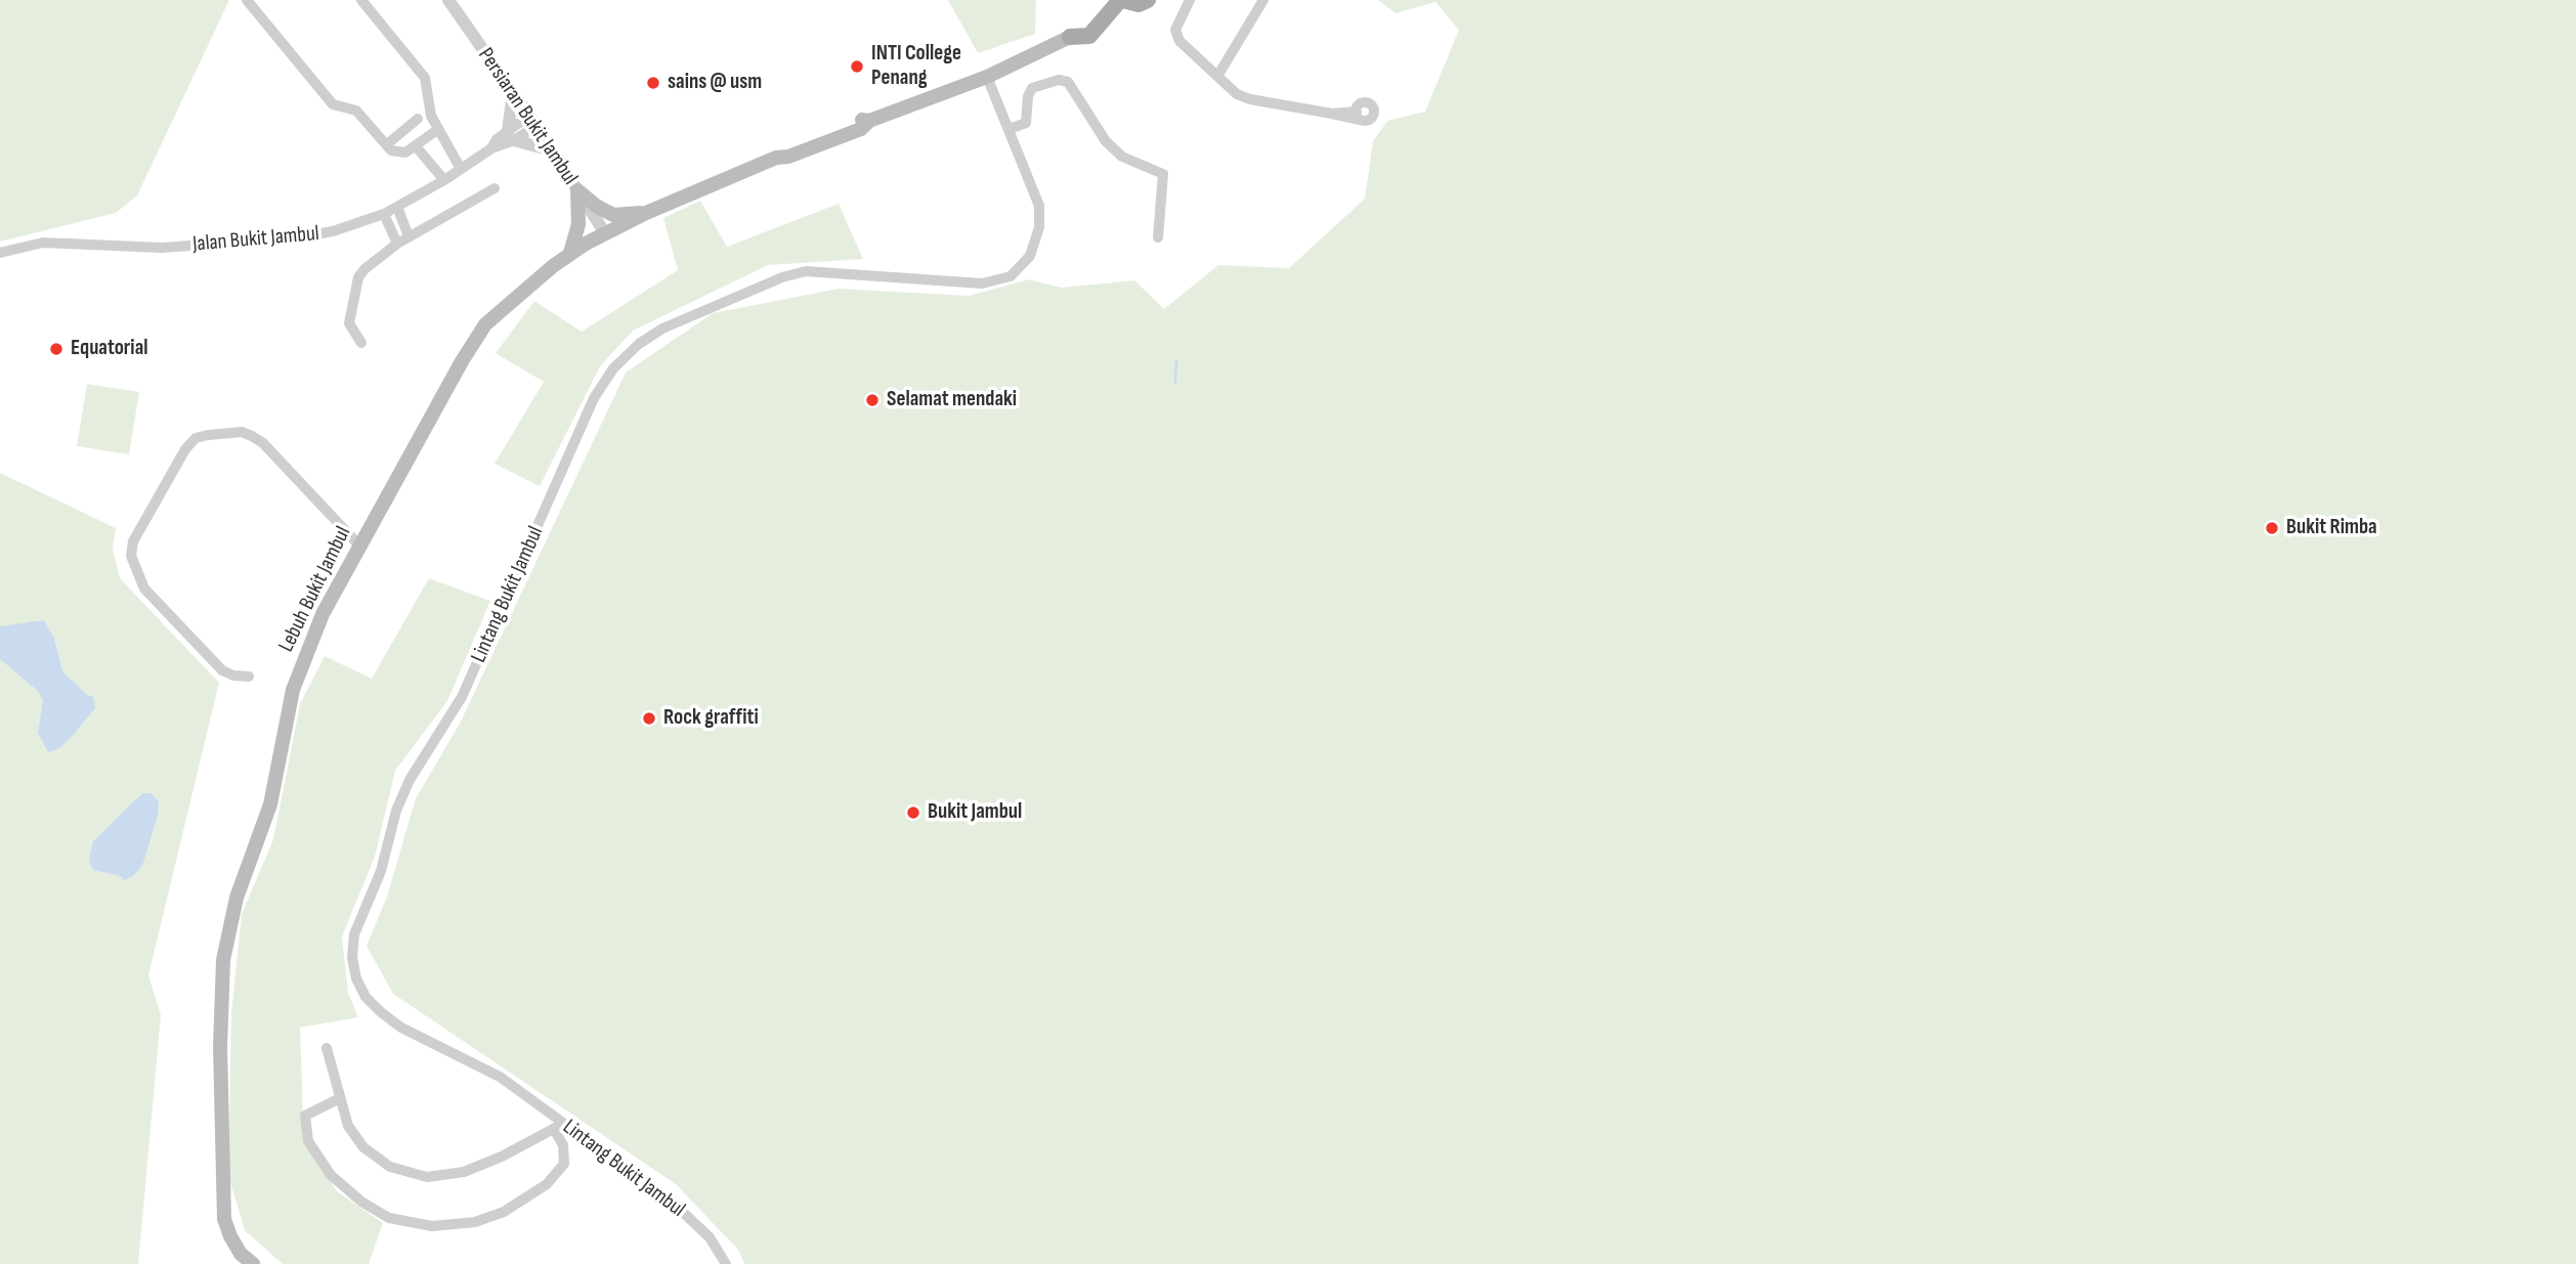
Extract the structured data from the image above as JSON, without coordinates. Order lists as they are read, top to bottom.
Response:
{
  "streets": {
    "main road": ["Lebuh Bukit Jambul"],
    "street": ["Persiaran Bukit Jambul", "Jalan Bukit Jambul", "Lintang Bukit Jambul"]
  },
  "crossings": [
    ["Persiaran Bukit Jambul", "Jalan Bukit Jambul"],
    ["Persiaran Bukit Jambul", "Lebuh Bukit Jambul"],
    ["Lebuh Bukit Jambul", "Lintang Bukit Jambul"]
  ],
  "places": [
    "INTI College Penang",
    "sains @ usm",
    "Equatorial",
    "Selamat mendaki",
    "Bukit Rimba",
    "Rock graffiti",
    "Bukit Jambul"
  ]
}
